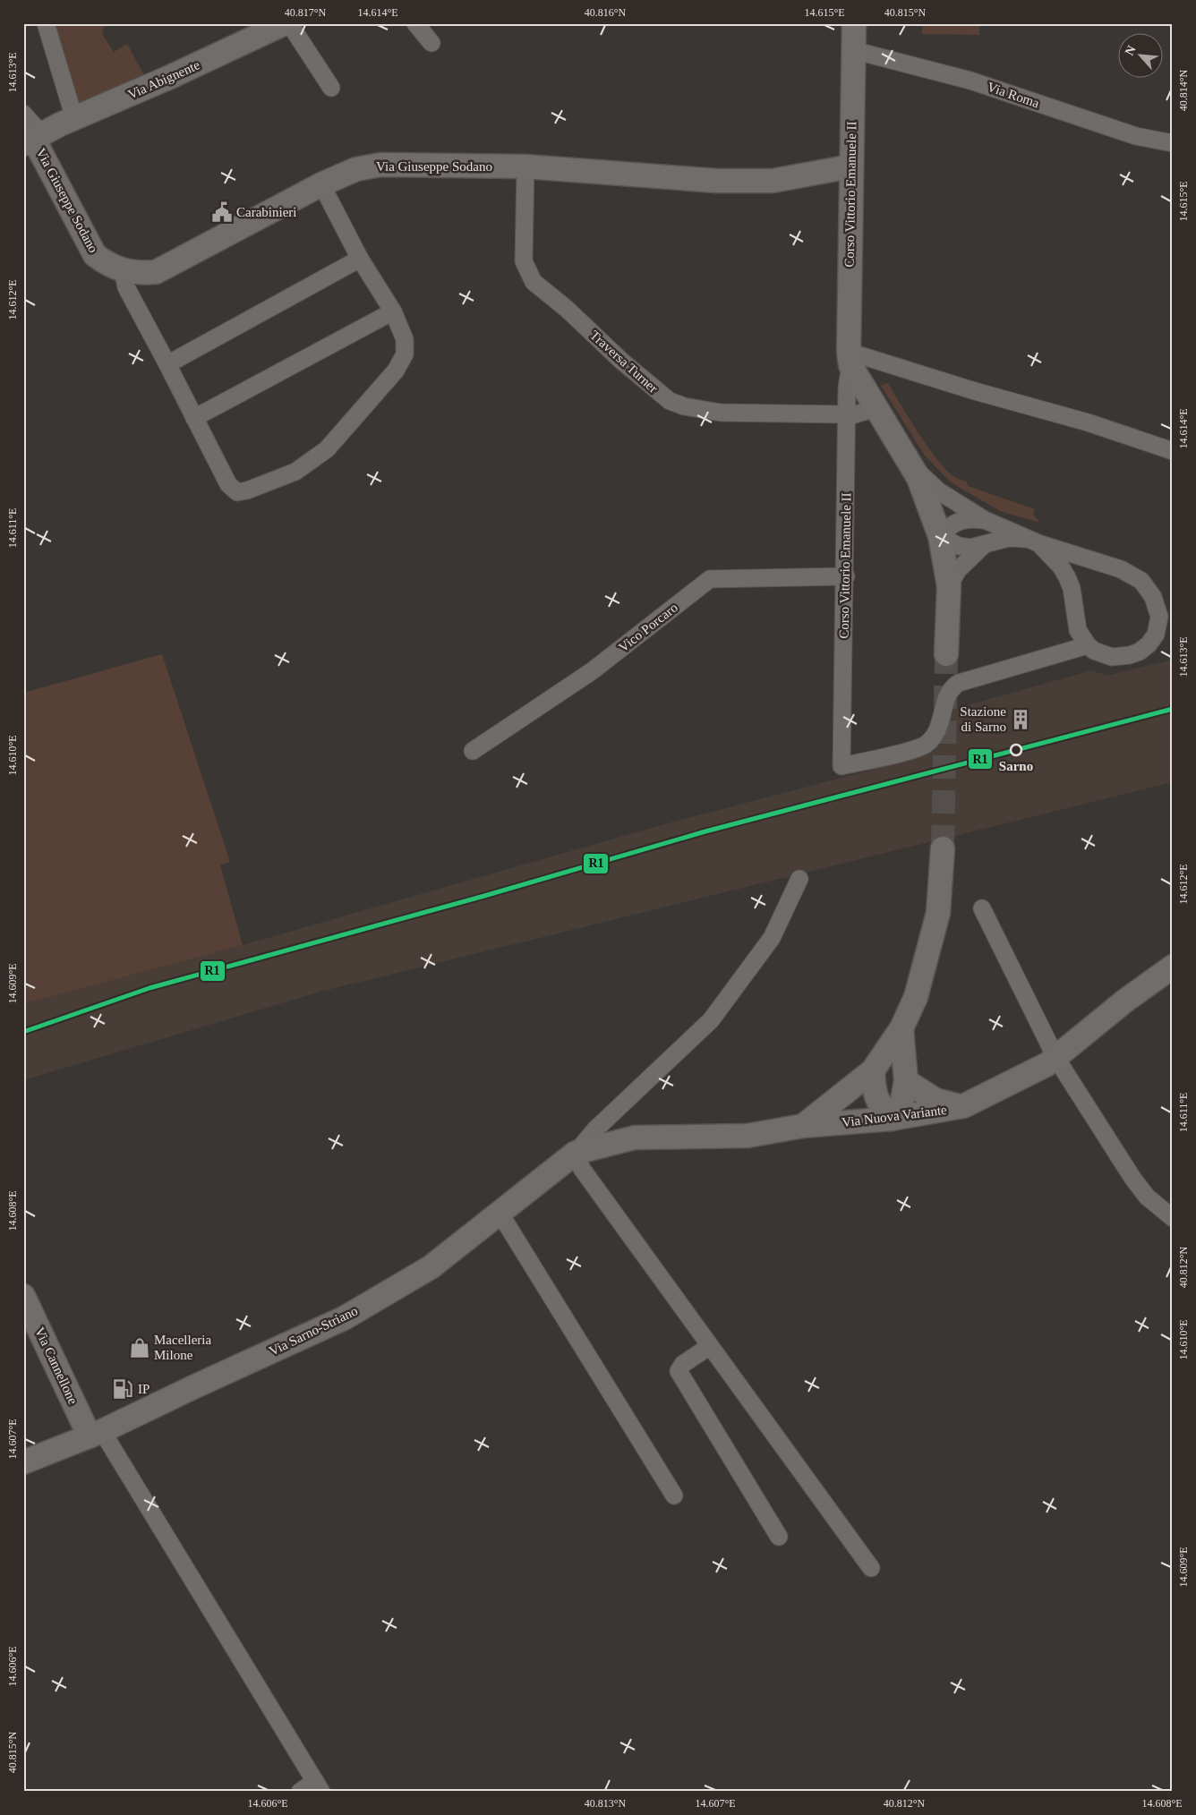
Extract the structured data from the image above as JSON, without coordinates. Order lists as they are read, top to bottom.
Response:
{
  "streets": {
    "street": [
      "Via Abignente",
      "Via Roma",
      "Via Giuseppe Sodano",
      "Corso Vittorio Emanuele II",
      "Traversa Turner",
      "Vico Porcaro",
      "Via Nuova Variante",
      "Via Sarno-Striano",
      "Via Cannellone"
    ]
  },
  "crossings": [
    ["Via Abignente", "Via Giuseppe Sodano"],
    ["Via Roma", "Corso Vittorio Emanuele II"],
    ["Via Giuseppe Sodano", "Corso Vittorio Emanuele II"],
    ["Via Giuseppe Sodano", "Traversa Turner"],
    ["Corso Vittorio Emanuele II", "Traversa Turner"],
    ["Corso Vittorio Emanuele II", "Vico Porcaro"],
    ["Via Nuova Variante", "Via Sarno-Striano"],
    ["Via Sarno-Striano", "Via Cannellone"]
  ],
  "places": {
    "public building": ["Carabinieri"],
    "building": ["Stazione di Sarno"],
    "other": ["Sarno"],
    "shop": ["Macelleria Milone"],
    "fuel station": ["IP"]
  },
  "lines": ["transit line R1"],
  "north": "top left",
  "coordinates": [
    "40.817°N",
    "14.614°E",
    "40.816°N",
    "14.615°E",
    "40.815°N",
    "14.613°E",
    "40.814°N",
    "14.612°E",
    "14.611°E",
    "14.610°E",
    "14.609°E",
    "14.608°E",
    "40.812°N",
    "14.607°E",
    "14.606°E",
    "40.813°N"
  ]
}
